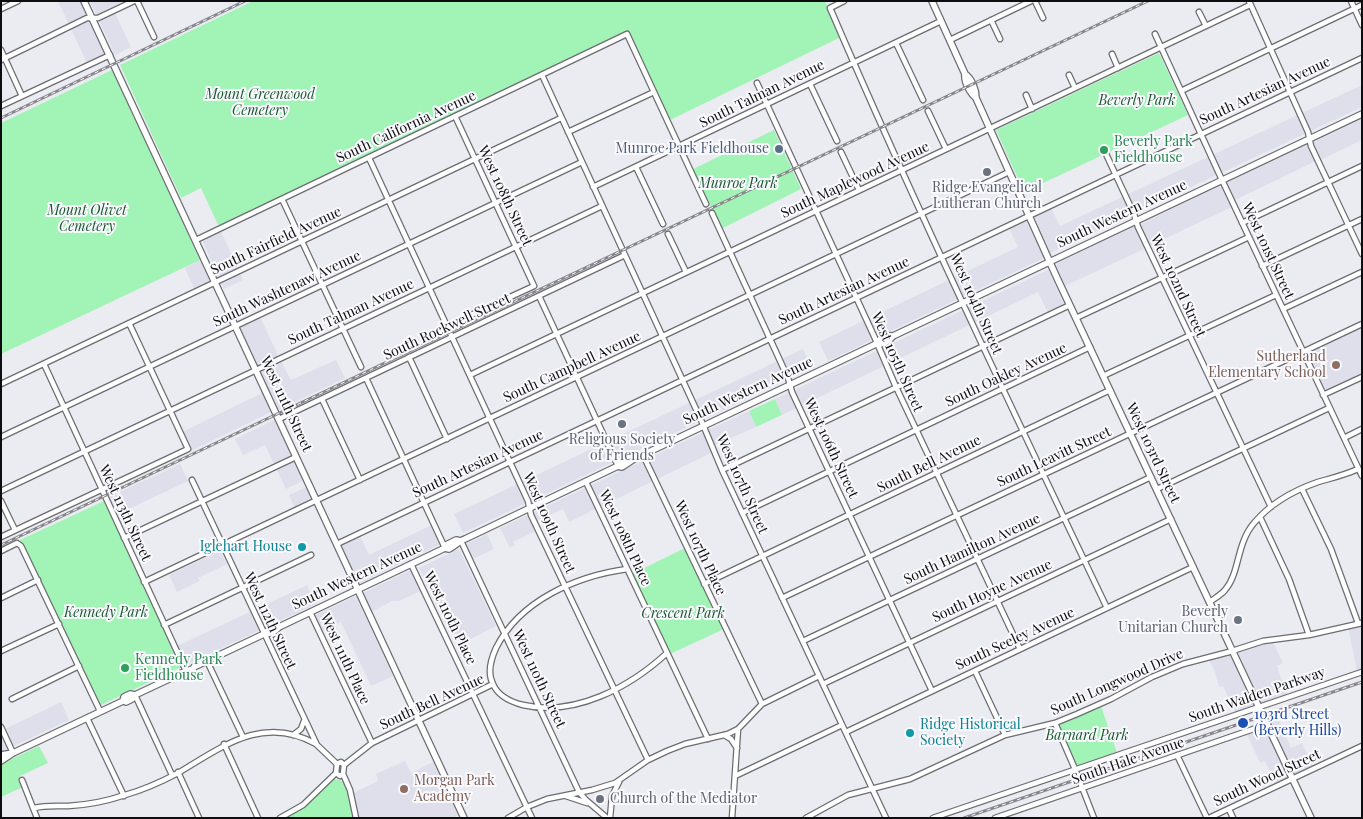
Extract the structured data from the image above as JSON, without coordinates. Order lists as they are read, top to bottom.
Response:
{
  "streets": {
    "main road": ["South Western Avenue", "West 111th Street", "West 103rd Street"],
    "street": [
      "South Artesian Avenue",
      "South Talman Avenue",
      "South California Avenue",
      "South Maplewood Avenue",
      "West 108th Street",
      "South Fairfield Avenue",
      "West 101st Street",
      "West 102nd Street",
      "South Washtenaw Avenue",
      "West 104th Street",
      "South Rockwell Street",
      "West 105th Street",
      "South Campbell Avenue",
      "South Oakley Avenue",
      "West 106th Street",
      "South Leavitt Street",
      "South Bell Avenue",
      "West 107th Street",
      "West 113th Street",
      "West 109th Street",
      "West 108th Place",
      "West 107th Place",
      "South Hamilton Avenue",
      "South Hoyne Avenue",
      "West 110th Place",
      "West 112th Street",
      "South Seeley Avenue",
      "West 111th Place",
      "West 110th Street",
      "South Longwood Drive",
      "South Walden Parkway",
      "South Hale Avenue",
      "South Wood Street"
    ]
  },
  "crossings": [
    ["South Artesian Avenue", "West 101st Street"],
    ["South Artesian Avenue", "West 102nd Street"],
    ["South Artesian Avenue", "West 104th Street"],
    ["South Artesian Avenue", "West 105th Street"],
    ["South Artesian Avenue", "West 111th Street"],
    ["South Artesian Avenue", "West 106th Street"],
    ["South Artesian Avenue", "West 103rd Street"],
    ["South Artesian Avenue", "West 107th Street"],
    ["South Artesian Avenue", "West 109th Street"],
    ["South Talman Avenue", "West 108th Street"],
    ["South Talman Avenue", "West 104th Street"],
    ["South Talman Avenue", "West 105th Street"],
    ["South Talman Avenue", "West 111th Street"],
    ["South Talman Avenue", "West 103rd Street"],
    ["South Talman Avenue", "West 107th Street"],
    ["South Talman Avenue", "West 113th Street"],
    ["South Talman Avenue", "West 109th Street"],
    ["South California Avenue", "West 108th Street"],
    ["South California Avenue", "West 111th Street"],
    ["South California Avenue", "West 107th Street"],
    ["South California Avenue", "West 109th Street"],
    ["South Maplewood Avenue", "West 101st Street"],
    ["South Maplewood Avenue", "West 104th Street"],
    ["South Maplewood Avenue", "West 105th Street"],
    ["South Maplewood Avenue", "West 106th Street"],
    ["South Maplewood Avenue", "West 103rd Street"],
    ["South Maplewood Avenue", "West 107th Street"],
    ["South Maplewood Avenue", "West 109th Street"],
    ["West 108th Street", "South Fairfield Avenue"],
    ["West 108th Street", "South Washtenaw Avenue"],
    ["West 108th Street", "South Rockwell Street"],
    ["South Western Avenue", "West 101st Street"],
    ["South Western Avenue", "West 102nd Street"],
    ["South Western Avenue", "West 104th Street"],
    ["South Western Avenue", "West 105th Street"],
    ["South Western Avenue", "West 111th Street"],
    ["South Western Avenue", "West 106th Street"],
    ["South Western Avenue", "West 103rd Street"],
    ["South Western Avenue", "West 107th Street"],
    ["South Western Avenue", "West 113th Street"],
    ["South Western Avenue", "West 109th Street"],
    ["South Western Avenue", "West 108th Place"],
    ["South Western Avenue", "West 107th Place"],
    ["South Western Avenue", "West 110th Place"],
    ["South Western Avenue", "West 112th Street"],
    ["South Western Avenue", "West 111th Place"],
    ["South Western Avenue", "West 110th Street"],
    ["South Fairfield Avenue", "West 111th Street"],
    ["South Fairfield Avenue", "West 107th Street"],
    ["South Fairfield Avenue", "West 113th Street"],
    ["South Fairfield Avenue", "West 109th Street"],
    ["West 101st Street", "South Leavitt Street"],
    ["West 102nd Street", "South Leavitt Street"],
    ["South Washtenaw Avenue", "West 111th Street"],
    ["South Washtenaw Avenue", "West 107th Street"],
    ["South Washtenaw Avenue", "West 113th Street"],
    ["South Washtenaw Avenue", "West 109th Street"],
    ["West 104th Street", "South Campbell Avenue"],
    ["West 104th Street", "South Oakley Avenue"],
    ["West 104th Street", "South Leavitt Street"],
    ["West 104th Street", "South Bell Avenue"],
    ["West 104th Street", "South Hamilton Avenue"],
    ["West 104th Street", "South Hoyne Avenue"],
    ["West 104th Street", "South Seeley Avenue"],
    ["South Rockwell Street", "West 111th Street"],
    ["South Rockwell Street", "West 107th Street"],
    ["South Rockwell Street", "West 109th Street"],
    ["West 105th Street", "South Campbell Avenue"],
    ["West 105th Street", "South Oakley Avenue"],
    ["West 105th Street", "South Leavitt Street"],
    ["West 105th Street", "South Bell Avenue"],
    ["West 105th Street", "South Hamilton Avenue"],
    ["West 105th Street", "South Hoyne Avenue"],
    ["West 105th Street", "South Seeley Avenue"],
    ["South Campbell Avenue", "West 111th Street"],
    ["South Campbell Avenue", "West 106th Street"],
    ["South Campbell Avenue", "West 103rd Street"],
    ["South Campbell Avenue", "West 107th Street"],
    ["South Campbell Avenue", "West 113th Street"],
    ["South Campbell Avenue", "West 109th Street"],
    ["South Campbell Avenue", "West 112th Street"],
    ["South Oakley Avenue", "West 106th Street"],
    ["South Oakley Avenue", "West 103rd Street"],
    ["South Oakley Avenue", "West 107th Street"],
    ["West 111th Street", "South Bell Avenue"],
    ["West 106th Street", "South Leavitt Street"],
    ["West 106th Street", "South Bell Avenue"],
    ["West 106th Street", "South Hamilton Avenue"],
    ["West 106th Street", "South Hoyne Avenue"],
    ["West 106th Street", "South Seeley Avenue"],
    ["West 103rd Street", "South Leavitt Street"],
    ["West 103rd Street", "South Bell Avenue"],
    ["West 103rd Street", "South Hamilton Avenue"],
    ["West 103rd Street", "South Hoyne Avenue"],
    ["West 103rd Street", "South Seeley Avenue"],
    ["West 103rd Street", "South Longwood Drive"],
    ["West 103rd Street", "South Walden Parkway"],
    ["West 103rd Street", "South Hale Avenue"],
    ["West 103rd Street", "South Wood Street"],
    ["South Leavitt Street", "West 107th Street"],
    ["South Bell Avenue", "West 107th Street"],
    ["South Bell Avenue", "West 109th Street"],
    ["South Bell Avenue", "West 108th Place"],
    ["South Bell Avenue", "West 107th Place"],
    ["South Bell Avenue", "West 110th Place"],
    ["South Bell Avenue", "West 111th Place"],
    ["South Bell Avenue", "West 110th Street"],
    ["West 107th Street", "South Hamilton Avenue"],
    ["West 107th Street", "South Hoyne Avenue"],
    ["West 107th Street", "South Seeley Avenue"],
    ["West 107th Street", "South Longwood Drive"]
  ],
  "parks": [
    "Mount Greenwood Cemetery",
    "Beverly Park",
    "Munroe Park",
    "Mount Olivet Cemetery",
    "Kennedy Park",
    "Crescent Park",
    "Barnard Park"
  ],
  "places": [
    "Munroe Park Fieldhouse",
    "Beverly Park Fieldhouse",
    "Ridge Evangelical Lutheran Church",
    "Sutherland Elementary School",
    "Religious Society of Friends",
    "Iglehart House",
    "Beverly Unitarian Church",
    "Kennedy Park Fieldhouse",
    "103rd Street (Beverly Hills)",
    "Ridge Historical Society",
    "Morgan Park Academy",
    "Church of the Mediator"
  ]
}
